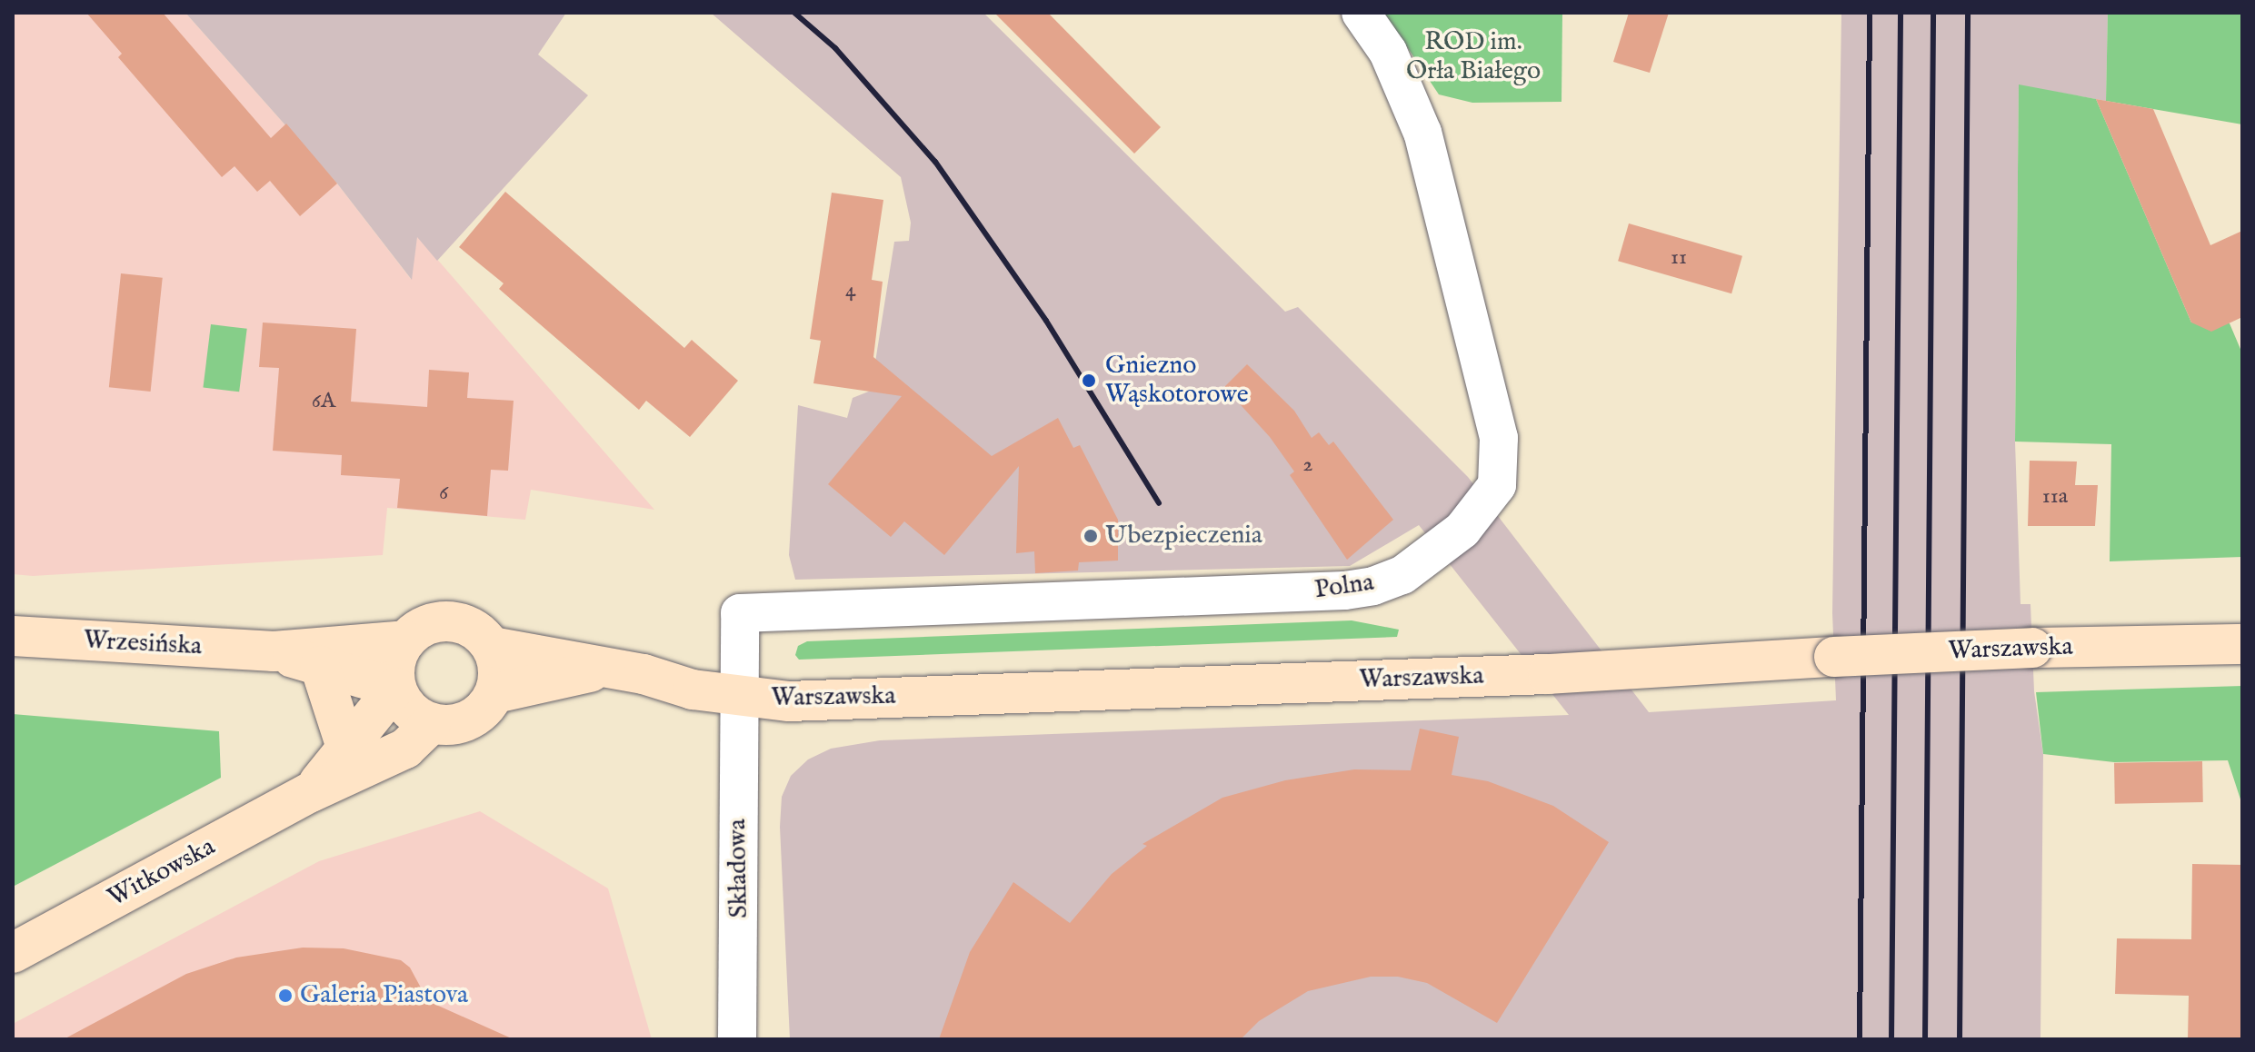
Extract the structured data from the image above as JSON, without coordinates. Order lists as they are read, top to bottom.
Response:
{
  "streets": {
    "street": [
      "Polna",
      "Wrzesińska",
      "Warszawska",
      "Składowa",
      "Witkowska"
    ]
  },
  "crossings": [
    ["Polna", "Warszawska"],
    ["Polna", "Składowa"],
    ["Wrzesińska", "Warszawska"],
    ["Wrzesińska", "Witkowska"],
    ["Warszawska", "Składowa"],
    ["Warszawska", "Witkowska"]
  ],
  "parks": ["ROD im. Orła Białego"],
  "places": ["Gniezno Wąskotorowe", "Ubezpieczenia", "Galeria Piastova"],
  "house_numbers": [
    "11",
    "4",
    "6A",
    "2",
    "6",
    "11a"
  ]
}
